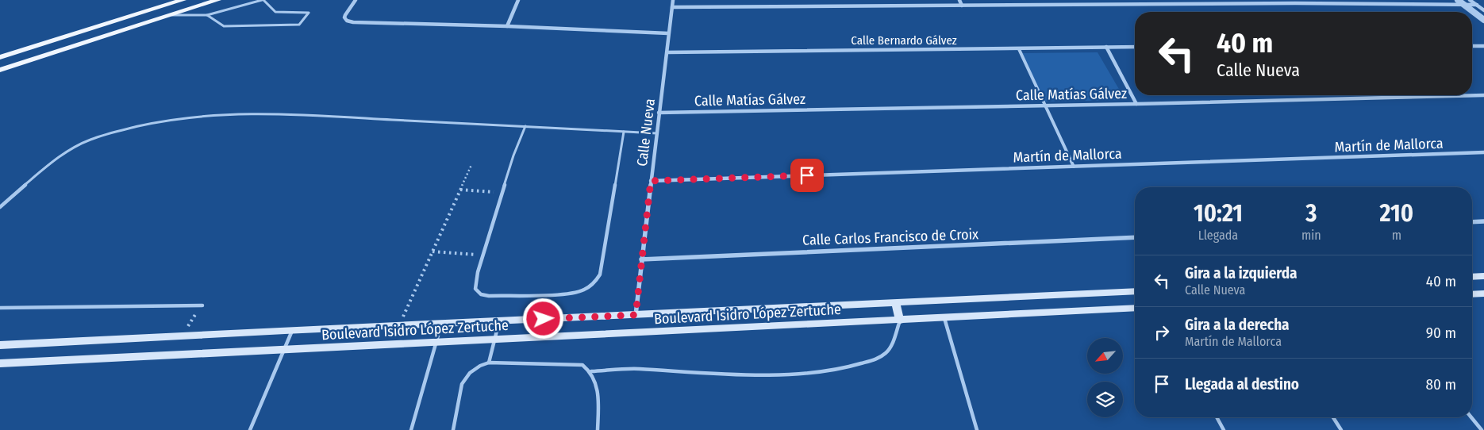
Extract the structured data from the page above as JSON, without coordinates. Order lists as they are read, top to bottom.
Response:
{
  "streets": {
    "main road": ["Boulevard Isidro López Zertuche"],
    "street": [
      "Calle Bernardo Gálvez",
      "Calle Matías Gálvez",
      "Calle Nueva",
      "Martín de Mallorca",
      "Calle Carlos Francisco de Croix"
    ]
  },
  "crossings": [
    ["Calle Bernardo Gálvez", "Calle Nueva"],
    ["Calle Matías Gálvez", "Calle Nueva"],
    ["Calle Nueva", "Martín de Mallorca"],
    ["Calle Nueva", "Calle Carlos Francisco de Croix"],
    ["Calle Nueva", "Boulevard Isidro López Zertuche"]
  ],
  "north": "bottom left",
  "page": {
    "turn": ["40 m", "Calle Nueva"],
    "eta": [
      "10:21",
      "Llegada",
      "3",
      "min",
      "210",
      "m"
    ],
    "list": [
      {
        "name": "Gira a la izquierda",
        "note": "Calle Nueva",
        "value": "40 m"
      },
      {
        "name": "Gira a la derecha",
        "note": "Martín de Mallorca",
        "value": "90 m"
      },
      {
        "name": "Llegada al destino",
        "value": "80 m"
      }
    ]
  }
}
